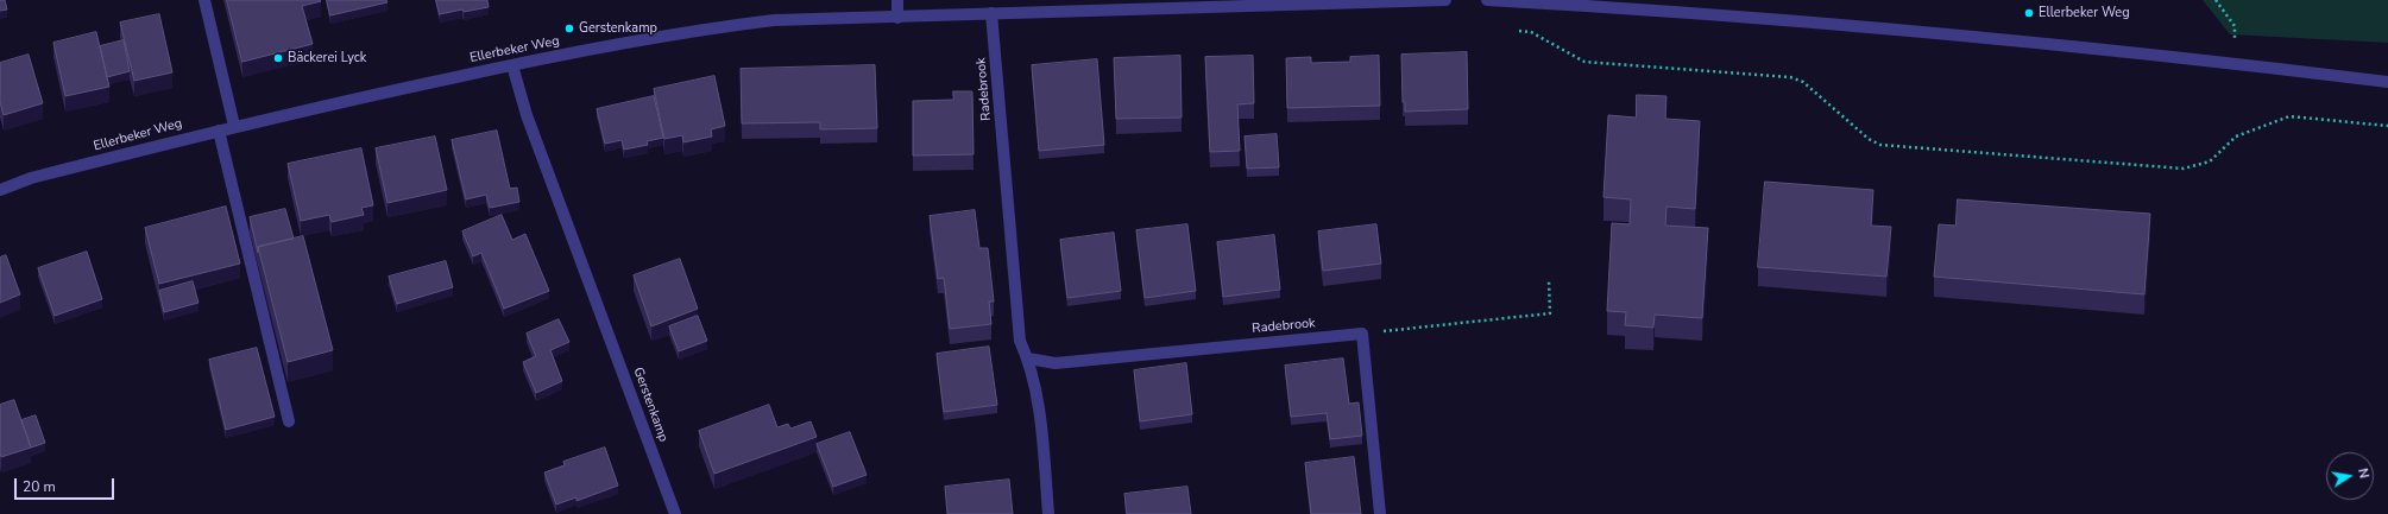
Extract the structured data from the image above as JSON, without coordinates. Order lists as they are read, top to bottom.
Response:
{
  "streets": {
    "street": ["Ellerbeker Weg", "Radebrook", "Gerstenkamp"]
  },
  "crossings": [
    ["Ellerbeker Weg", "Radebrook"],
    ["Ellerbeker Weg", "Gerstenkamp"]
  ],
  "places": ["Ellerbeker Weg", "Gerstenkamp", "Bäckerei Lyck"],
  "scale_bar": "20 m",
  "north": "right"
}
